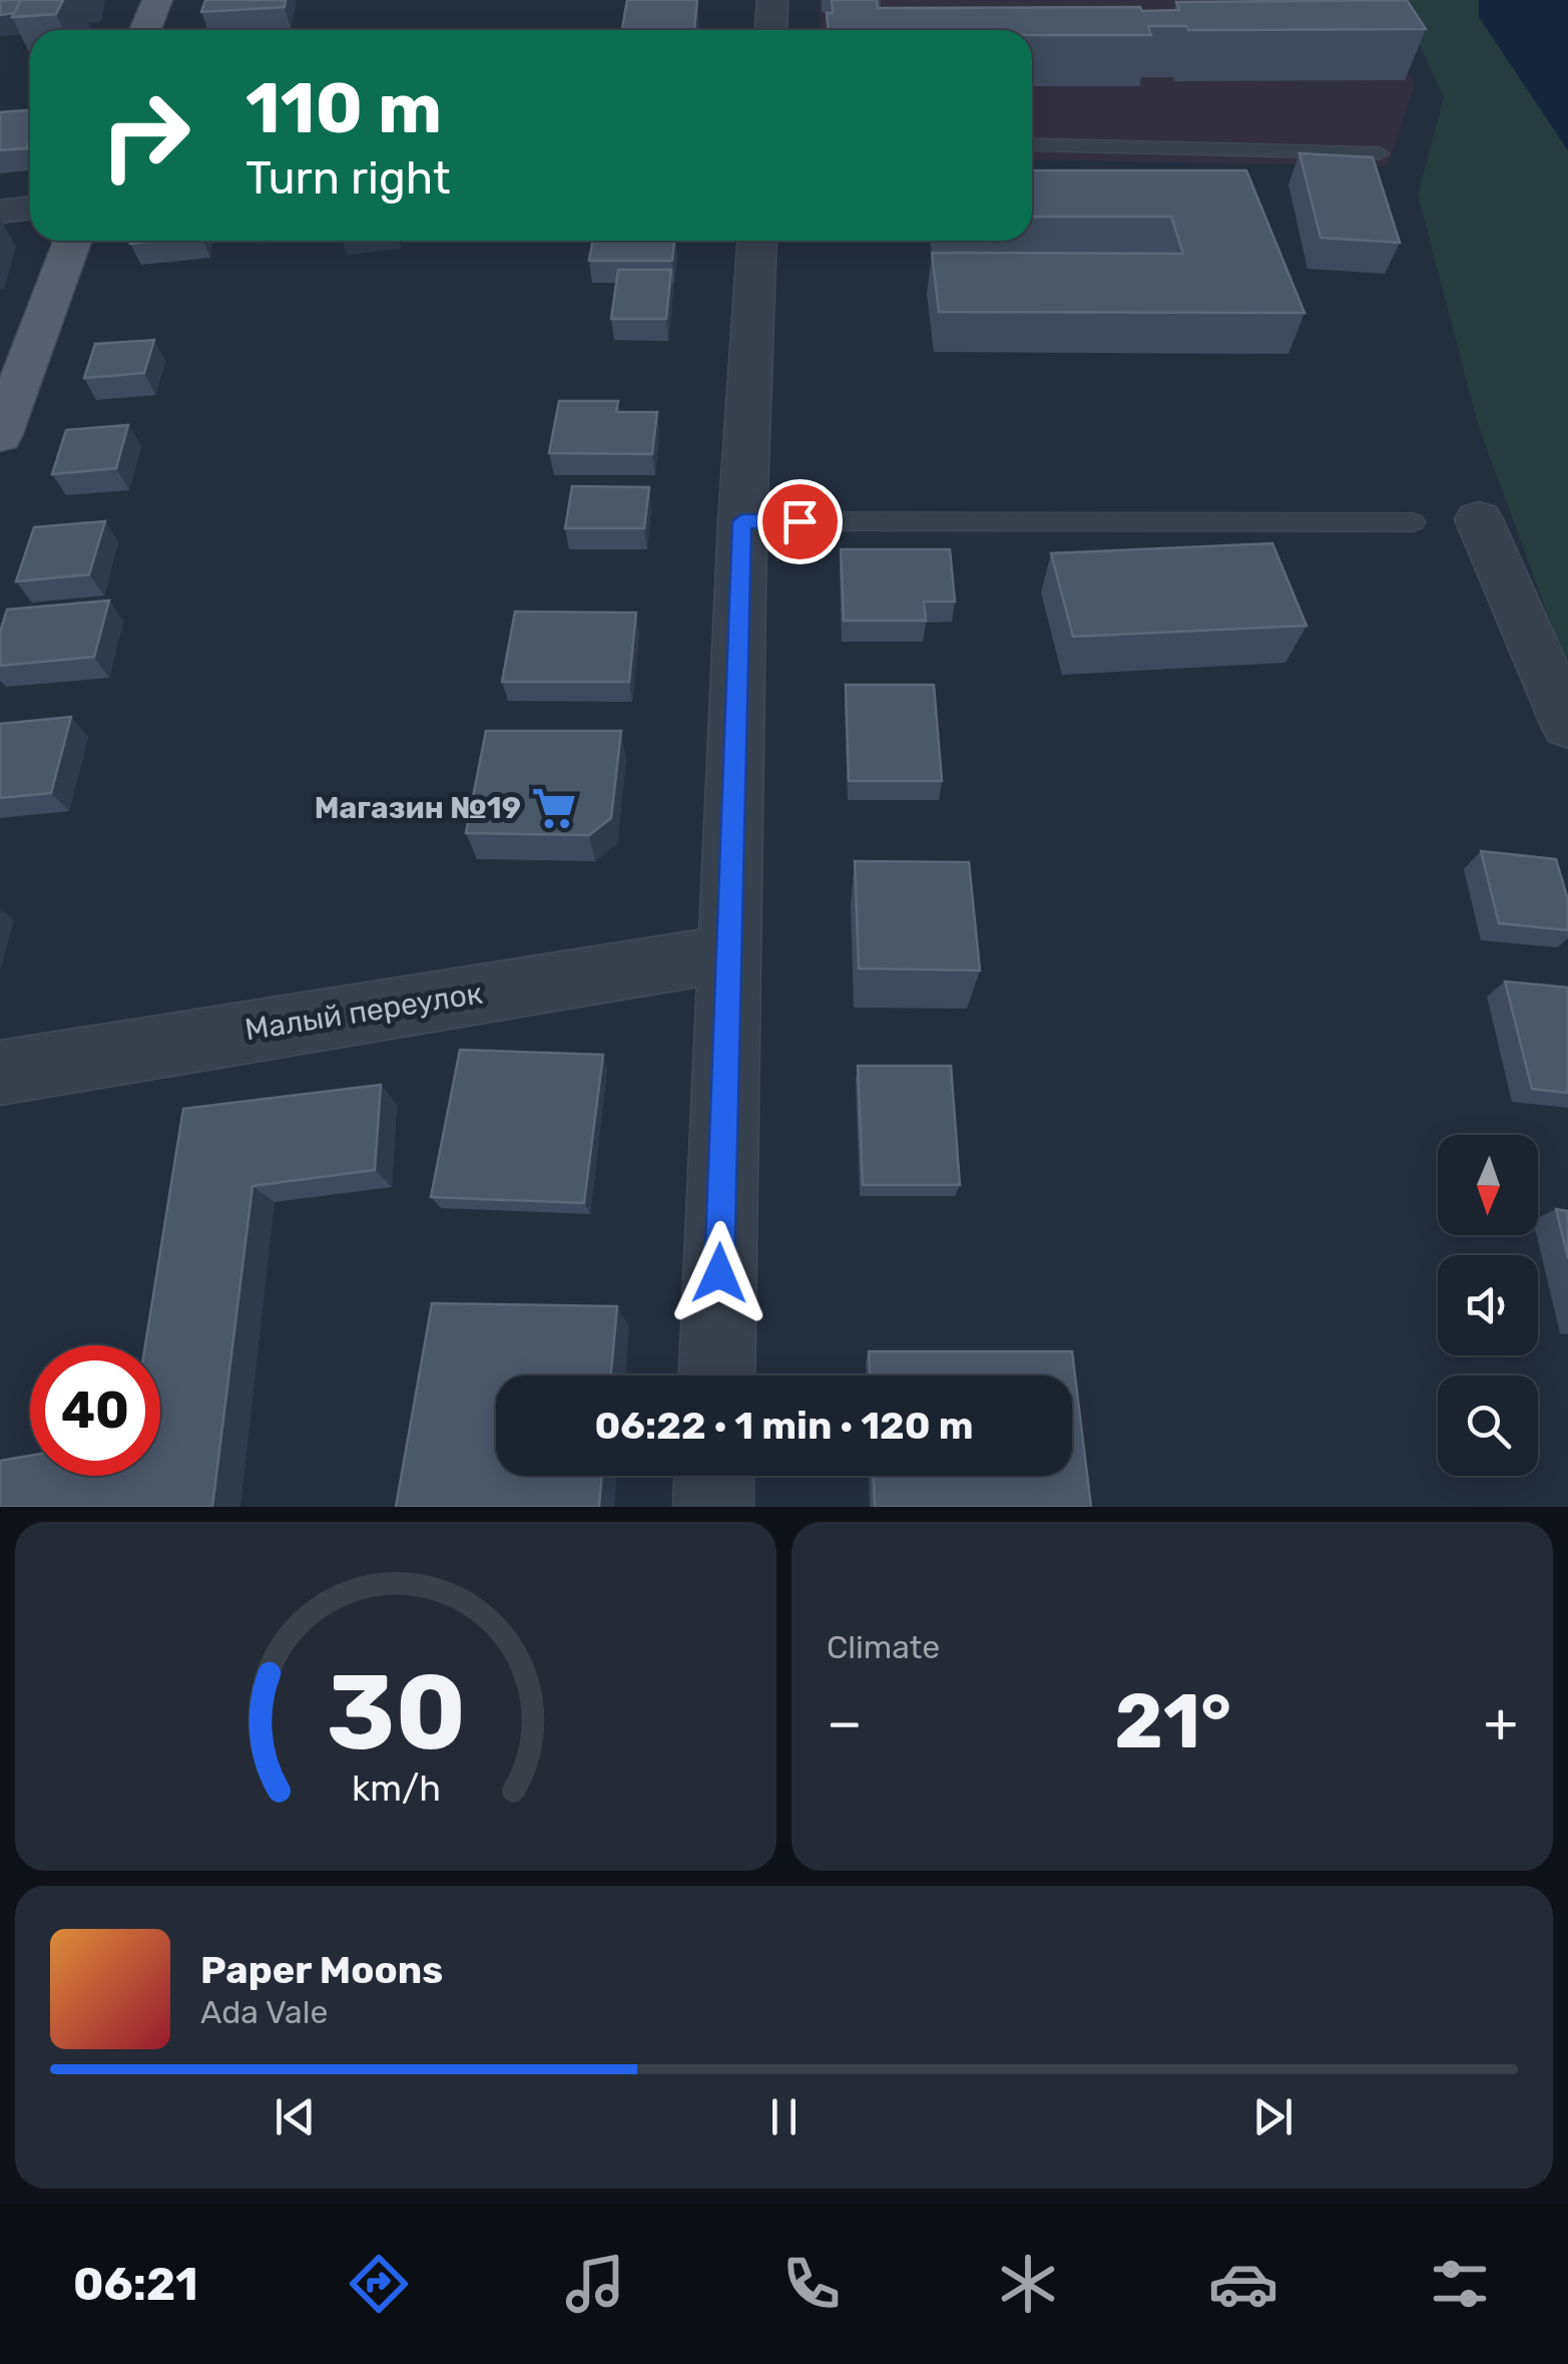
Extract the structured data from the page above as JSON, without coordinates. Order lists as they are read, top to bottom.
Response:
{
  "streets": {
    "street": ["Малый переулок"]
  },
  "places": {
    "supermarket": ["Магазин №19"]
  },
  "north": "bottom",
  "page": {
    "turn": ["110 m", "Turn right"],
    "limit": "40",
    "trip": "06:22 · 1 min · 120 m",
    "tile": "Climate",
    "heat": ["−", "21°", "+"],
    "song": ["Paper Moons", "Ada Vale"],
    "tabs": "06:21",
    "gauge": ["30", "km/h"]
  }
}
